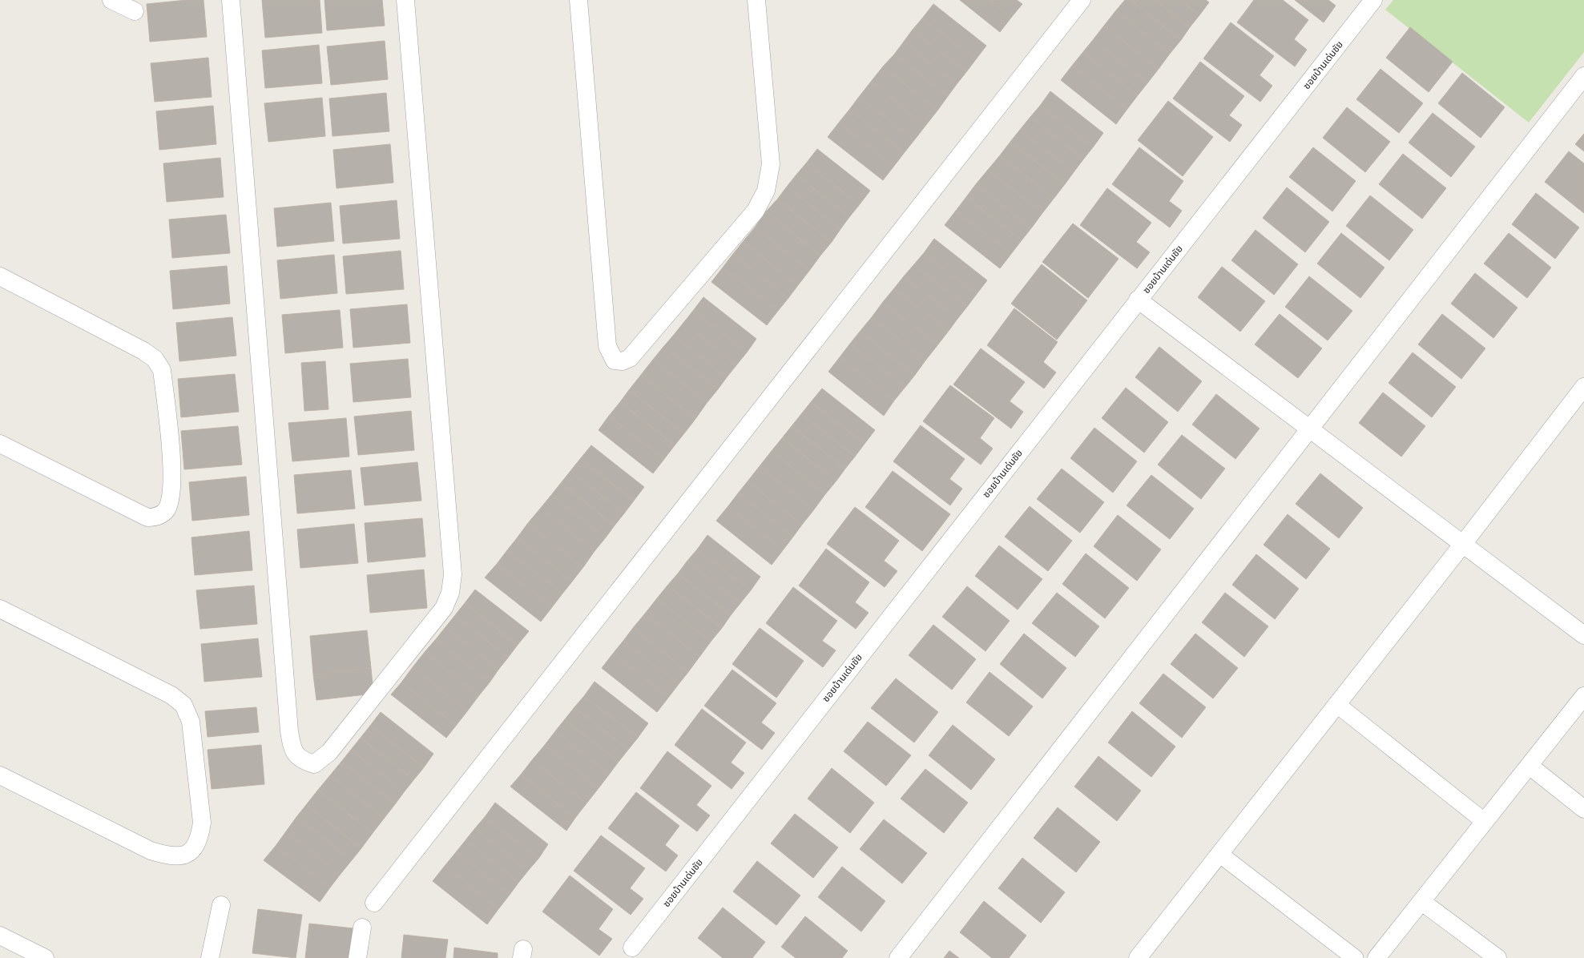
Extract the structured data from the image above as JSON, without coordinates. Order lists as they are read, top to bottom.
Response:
{
  "streets": {
    "street": ["ซอยบ้านเด่นชัย"]
  }
}
